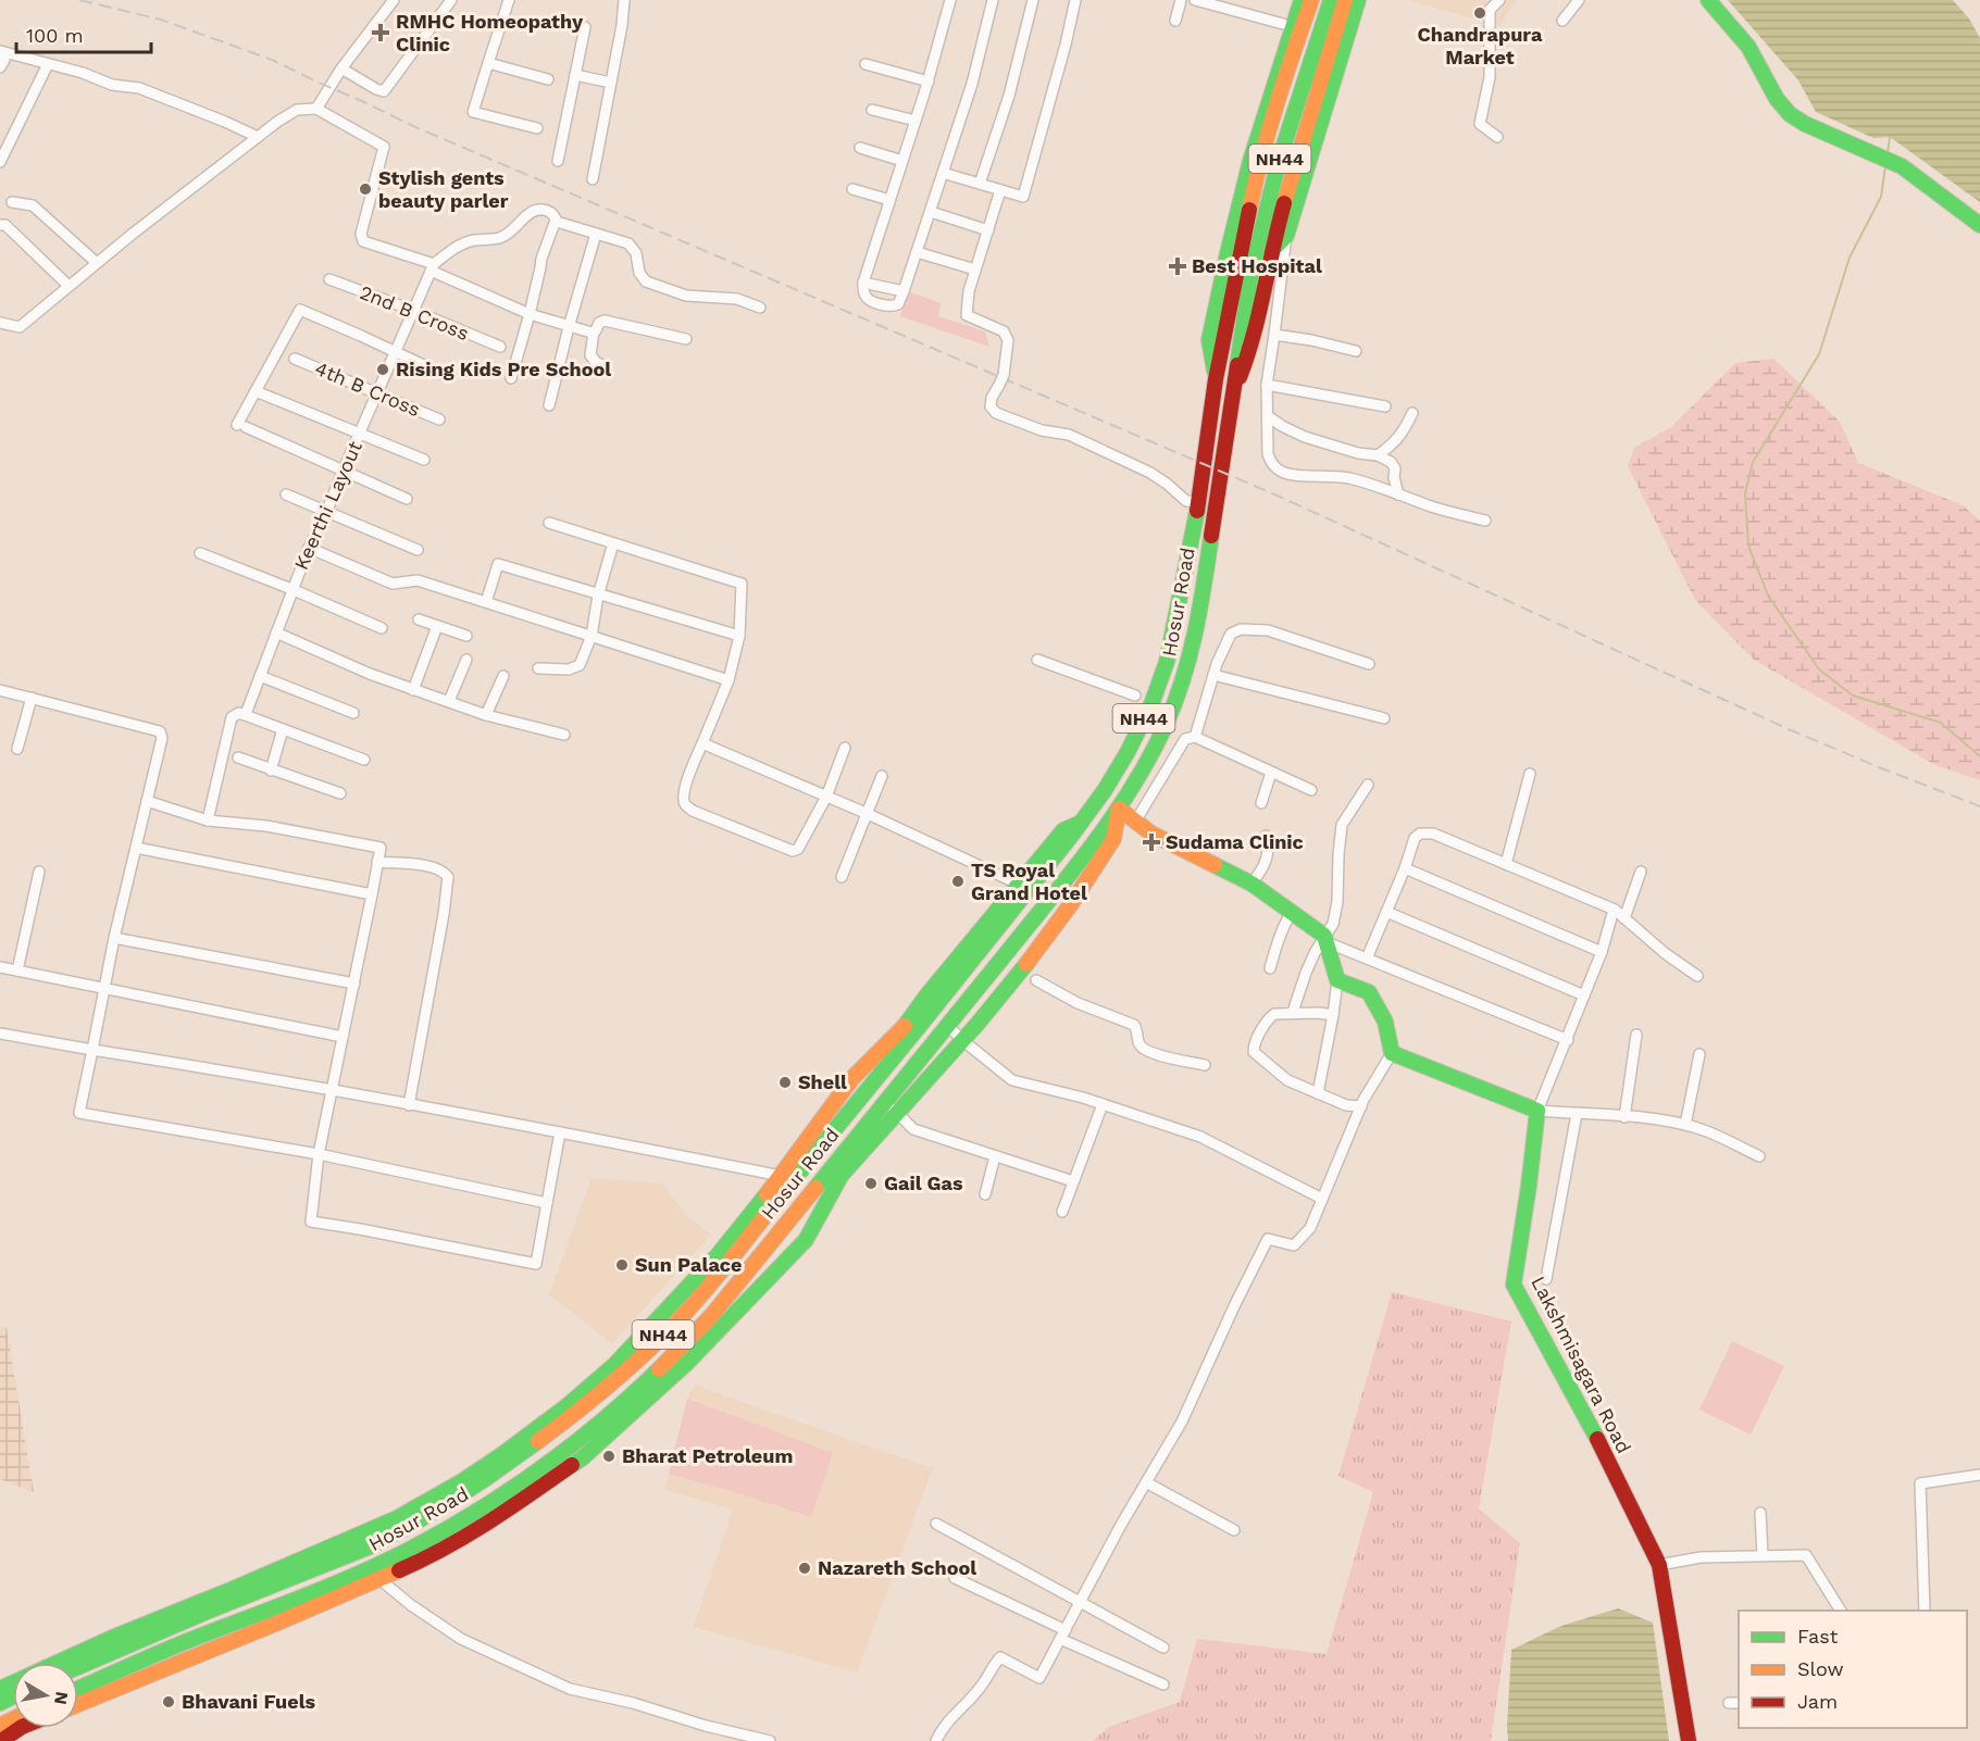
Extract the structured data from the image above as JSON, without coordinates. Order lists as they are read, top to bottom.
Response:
{
  "streets": {
    "main road": ["NH44", "Hosur Road", "Lakshmisagara Road"],
    "street": ["2nd B Cross", "4th B Cross", "Keerthi Layout"]
  },
  "crossings": [
    ["NH44", "Hosur Road"],
    ["2nd B Cross", "Keerthi Layout"],
    ["4th B Cross", "Keerthi Layout"]
  ],
  "places": {
    "other": [
      "Chandrapura Market",
      "Stylish gents beauty parler",
      "Rising Kids Pre School",
      "TS Royal Grand Hotel",
      "Shell",
      "Gail Gas",
      "Sun Palace",
      "Bharat Petroleum",
      "Nazareth School",
      "Bhavani Fuels"
    ],
    "health": ["RMHC Homeopathy Clinic", "Best Hospital", "Sudama Clinic"]
  },
  "legend": ["Fast", "Slow", "Jam"],
  "scale_bar": "100 m",
  "north": "right"
}
